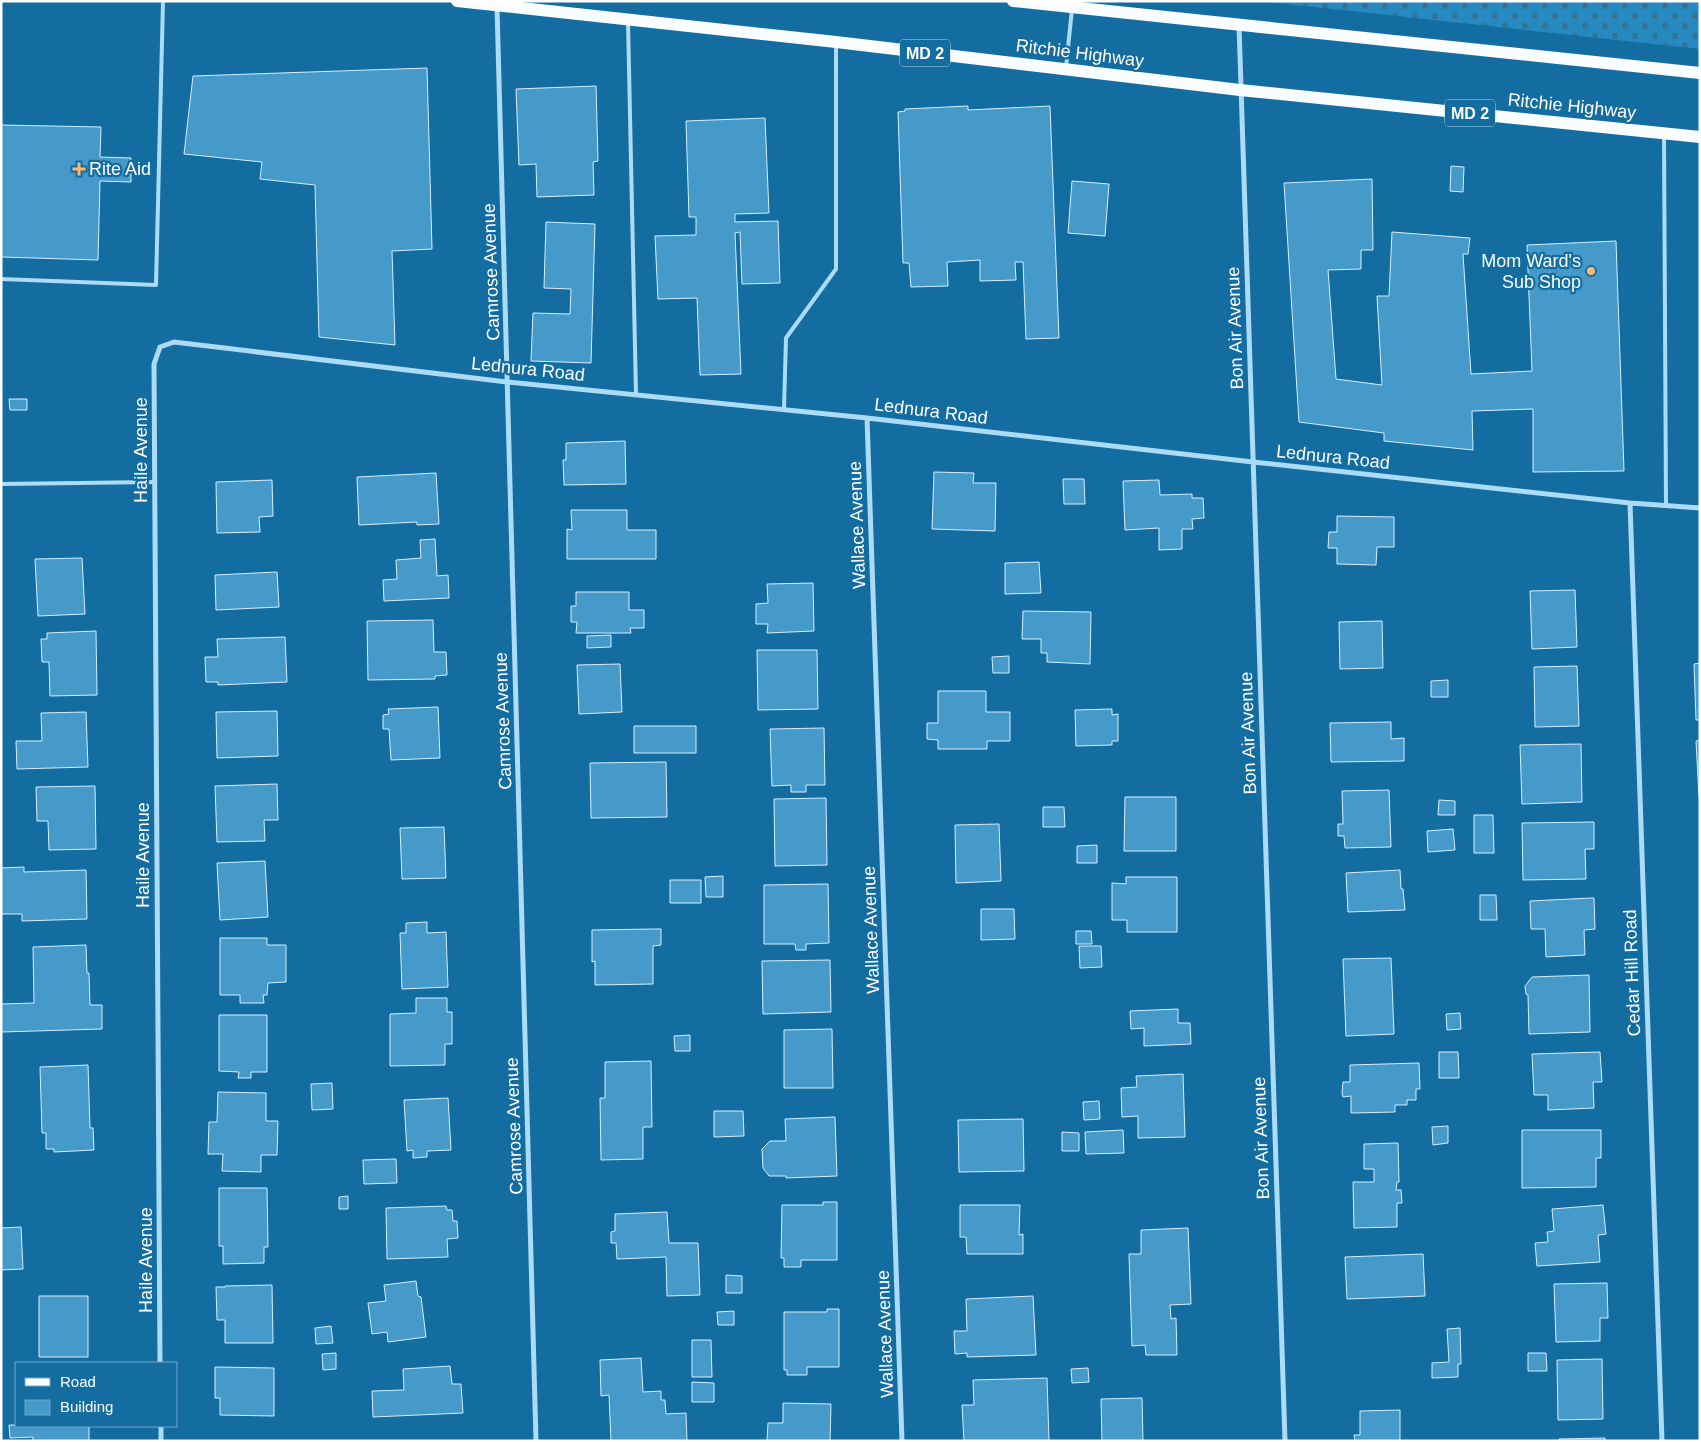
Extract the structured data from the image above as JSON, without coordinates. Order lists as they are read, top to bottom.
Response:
{
  "streets": {
    "main road": ["MD 2", "Ritchie Highway"],
    "street": [
      "Camrose Avenue",
      "Bon Air Avenue",
      "Lednura Road",
      "Haile Avenue",
      "Wallace Avenue",
      "Cedar Hill Road"
    ]
  },
  "crossings": [
    ["Ritchie Highway", "Camrose Avenue"],
    ["Ritchie Highway", "Bon Air Avenue"],
    ["Camrose Avenue", "Lednura Road"],
    ["Bon Air Avenue", "Lednura Road"],
    ["Lednura Road", "Haile Avenue"],
    ["Lednura Road", "Wallace Avenue"],
    ["Lednura Road", "Cedar Hill Road"]
  ],
  "places": {
    "health": ["Rite Aid"],
    "other": ["Mom Ward's Sub Shop"]
  },
  "legend": ["Road", "Building"]
}
